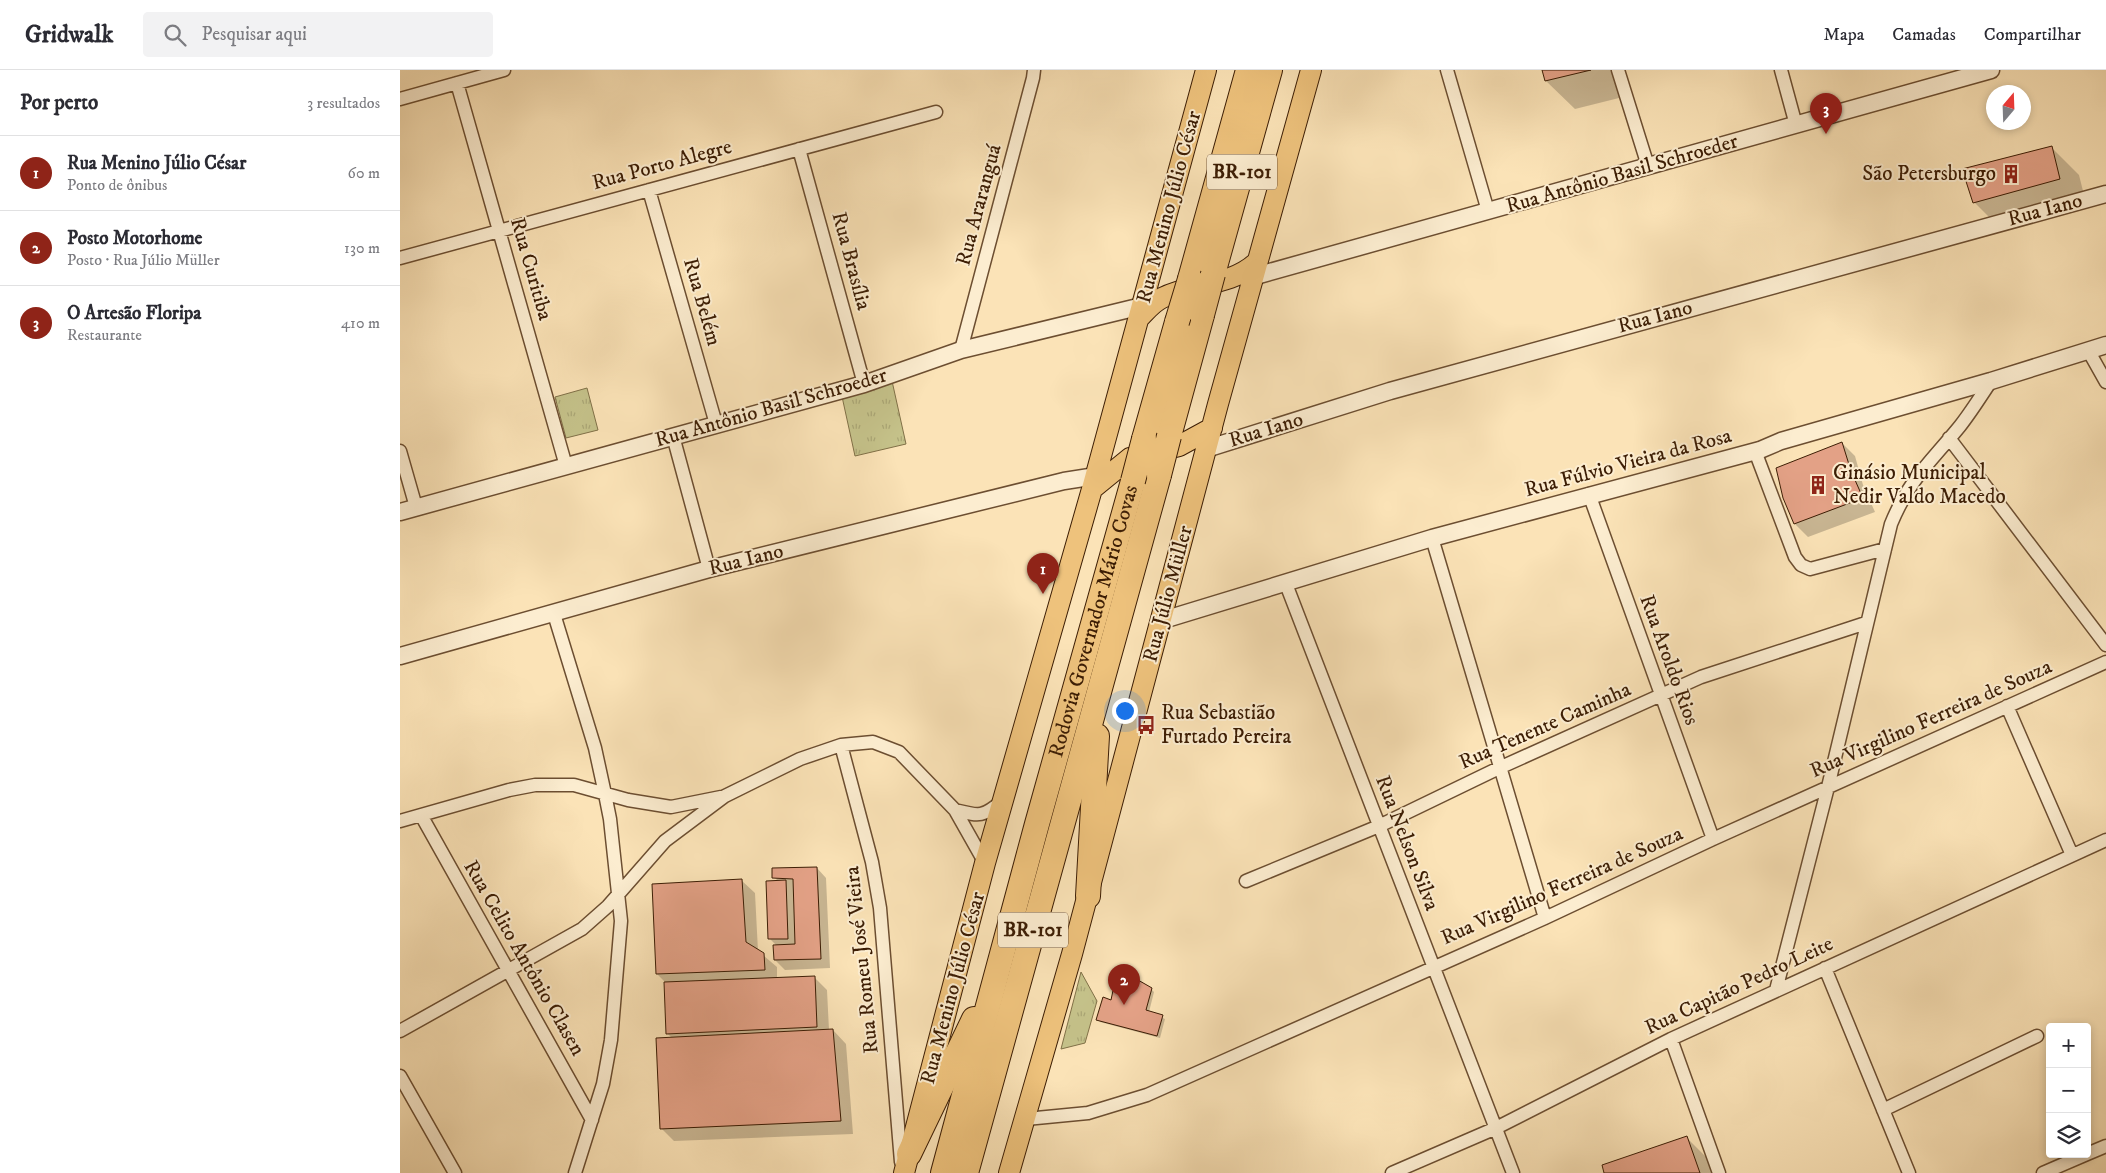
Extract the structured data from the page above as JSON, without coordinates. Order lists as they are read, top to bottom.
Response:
{
  "streets": {
    "highway": ["BR-101", "Rodovia Governador Mário Covas"],
    "main road": [
      "Rua Antônio Basil Schroeder",
      "Rua Menino Júlio César",
      "Rua Iano",
      "Rua Júlio Müller"
    ],
    "street": [
      "Rua Porto Alegre",
      "Rua Araranguá",
      "Rua Brasília",
      "Rua Curitiba",
      "Rua Belém",
      "Rua Fúlvio Vieira da Rosa",
      "Rua Aroldo Rios",
      "Rua Virgilino Ferreira de Souza",
      "Rua Tenente Caminha",
      "Rua Nelson Silva",
      "Rua Celito Antônio Clasen",
      "Rua Romeu José Vieira",
      "Rua Capitão Pedro Leite"
    ]
  },
  "crossings": [
    ["Rua Porto Alegre", "Rua Brasília"],
    ["Rua Porto Alegre", "Rua Curitiba"],
    ["Rua Porto Alegre", "Rua Belém"],
    ["Rua Antônio Basil Schroeder", "Rua Araranguá"],
    ["Rua Antônio Basil Schroeder", "Rua Menino Júlio César"],
    ["Rua Antônio Basil Schroeder", "Rua Brasília"],
    ["Rua Antônio Basil Schroeder", "Rua Curitiba"],
    ["Rua Antônio Basil Schroeder", "Rua Belém"],
    ["Rua Antônio Basil Schroeder", "Rua Júlio Müller"],
    ["Rua Antônio Basil Schroeder", "Rodovia Governador Mário Covas"],
    ["Rua Menino Júlio César", "Rua Iano"],
    ["Rua Menino Júlio César", "Rua Romeu José Vieira"],
    ["Rua Iano", "Rua Júlio Müller"],
    ["Rua Iano", "Rodovia Governador Mário Covas"],
    ["Rua Fúlvio Vieira da Rosa", "Rua Júlio Müller"],
    ["Rua Fúlvio Vieira da Rosa", "Rua Aroldo Rios"],
    ["Rua Fúlvio Vieira da Rosa", "Rua Nelson Silva"],
    ["Rua Júlio Müller", "Rua Virgilino Ferreira de Souza"],
    ["Rua Aroldo Rios", "Rua Virgilino Ferreira de Souza"],
    ["Rua Aroldo Rios", "Rua Tenente Caminha"],
    ["Rua Virgilino Ferreira de Souza", "Rua Nelson Silva"],
    ["Rua Tenente Caminha", "Rua Nelson Silva"],
    ["Rua Nelson Silva", "Rua Capitão Pedro Leite"]
  ],
  "places": {
    "building": ["São Petersburgo", "Ginásio Municipal Nedir Valdo Macedo"],
    "bus stop": ["Rua Sebastião Furtado Pereira"]
  },
  "north": "top",
  "page": {
    "header": "Gridwalk",
    "search": "Pesquisar aqui",
    "nav": ["Mapa", "Camadas", "Compartilhar"],
    "heading": ["Por perto", "3 resultados"],
    "pins": ["3", "1", "2"],
    "list": [
      {
        "mark": "1",
        "name": "Rua Menino Júlio César",
        "note": "Ponto de ônibus",
        "value": "60 m"
      },
      {
        "mark": "2",
        "name": "Posto Motorhome",
        "note": "Posto · Rua Júlio Müller",
        "value": "130 m"
      },
      {
        "mark": "3",
        "name": "O Artesão Floripa",
        "note": "Restaurante",
        "value": "410 m"
      }
    ],
    "map_buttons": ["+", "−"]
  }
}
